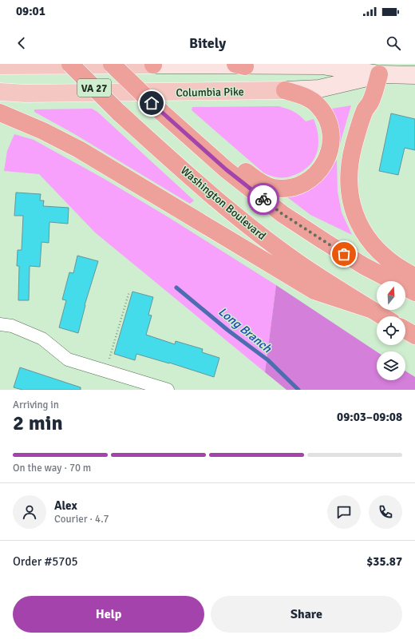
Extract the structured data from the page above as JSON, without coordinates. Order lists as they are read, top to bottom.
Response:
{
  "streets": {
    "highway": ["VA 27", "Washington Boulevard"],
    "main road": ["Columbia Pike"]
  },
  "water": ["Long Branch"],
  "north": "top",
  "page": {
    "status": "09:01",
    "header": "Bitely",
    "heading": ["2 min", "Arriving in", "09:03–09:08"],
    "panel": [
      "Alex",
      "Courier · 4.7",
      "Order #5705",
      "$35.87"
    ],
    "bar": "On the way · 70 m",
    "buttons": ["Help", "Share"]
  }
}
